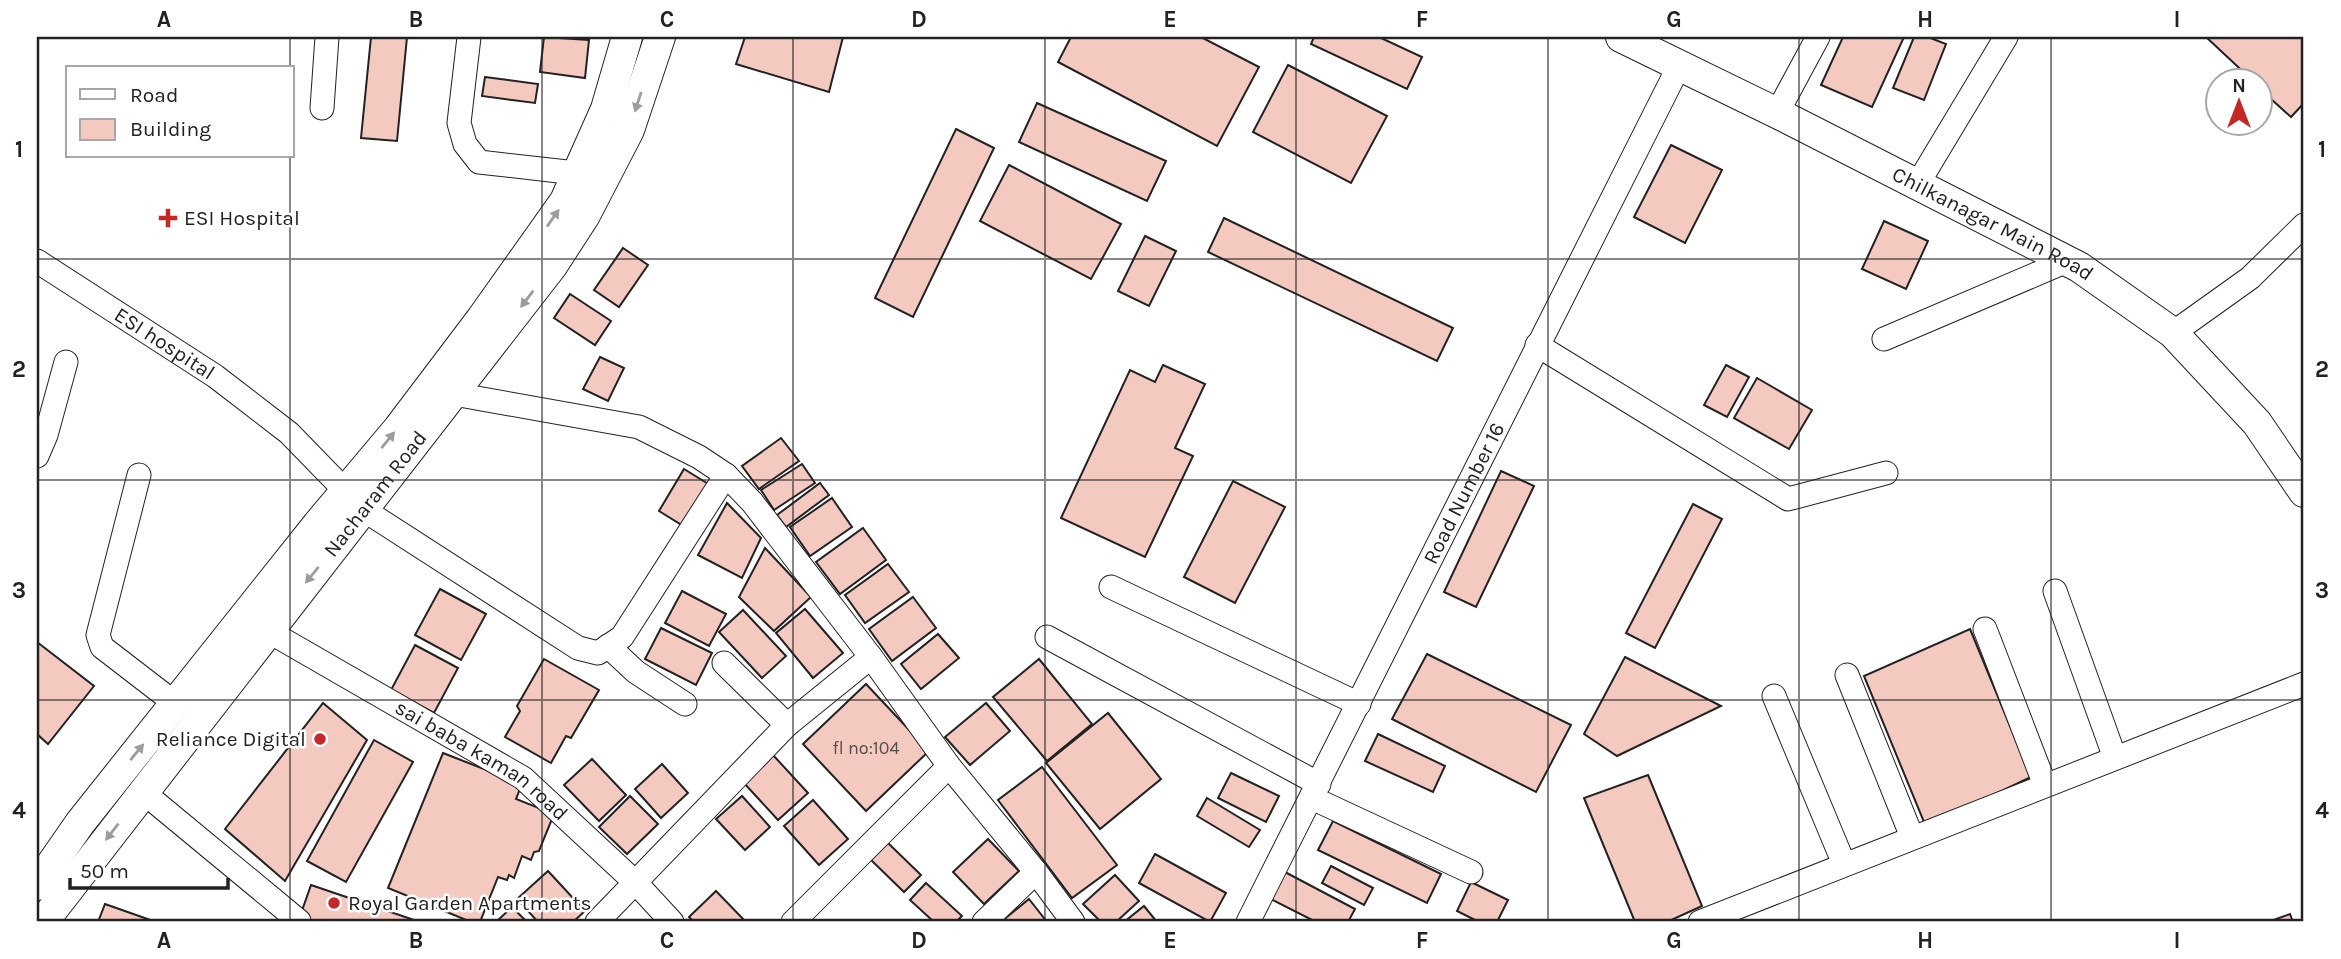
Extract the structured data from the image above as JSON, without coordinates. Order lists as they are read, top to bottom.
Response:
{
  "streets": {
    "main road": ["Chilkanagar Main Road", "Nacharam Road"],
    "street": ["ESI hospital", "Road Number 16", "sai baba kaman road"]
  },
  "crossings": [
    ["Chilkanagar Main Road", "Road Number 16"],
    ["ESI hospital", "Nacharam Road"],
    ["Nacharam Road", "sai baba kaman road"]
  ],
  "places": {
    "health": ["ESI Hospital"],
    "other": ["Reliance Digital", "Royal Garden Apartments"]
  },
  "house_numbers": ["fl no:104"],
  "legend": ["Road", "Building"],
  "scale_bar": "50 m",
  "north": "top",
  "grid": {
    "columns": [
      "A",
      "B",
      "C",
      "D",
      "E",
      "F",
      "G",
      "H",
      "I"
    ],
    "rows": [
      "1",
      "2",
      "3",
      "4"
    ]
  }
}
